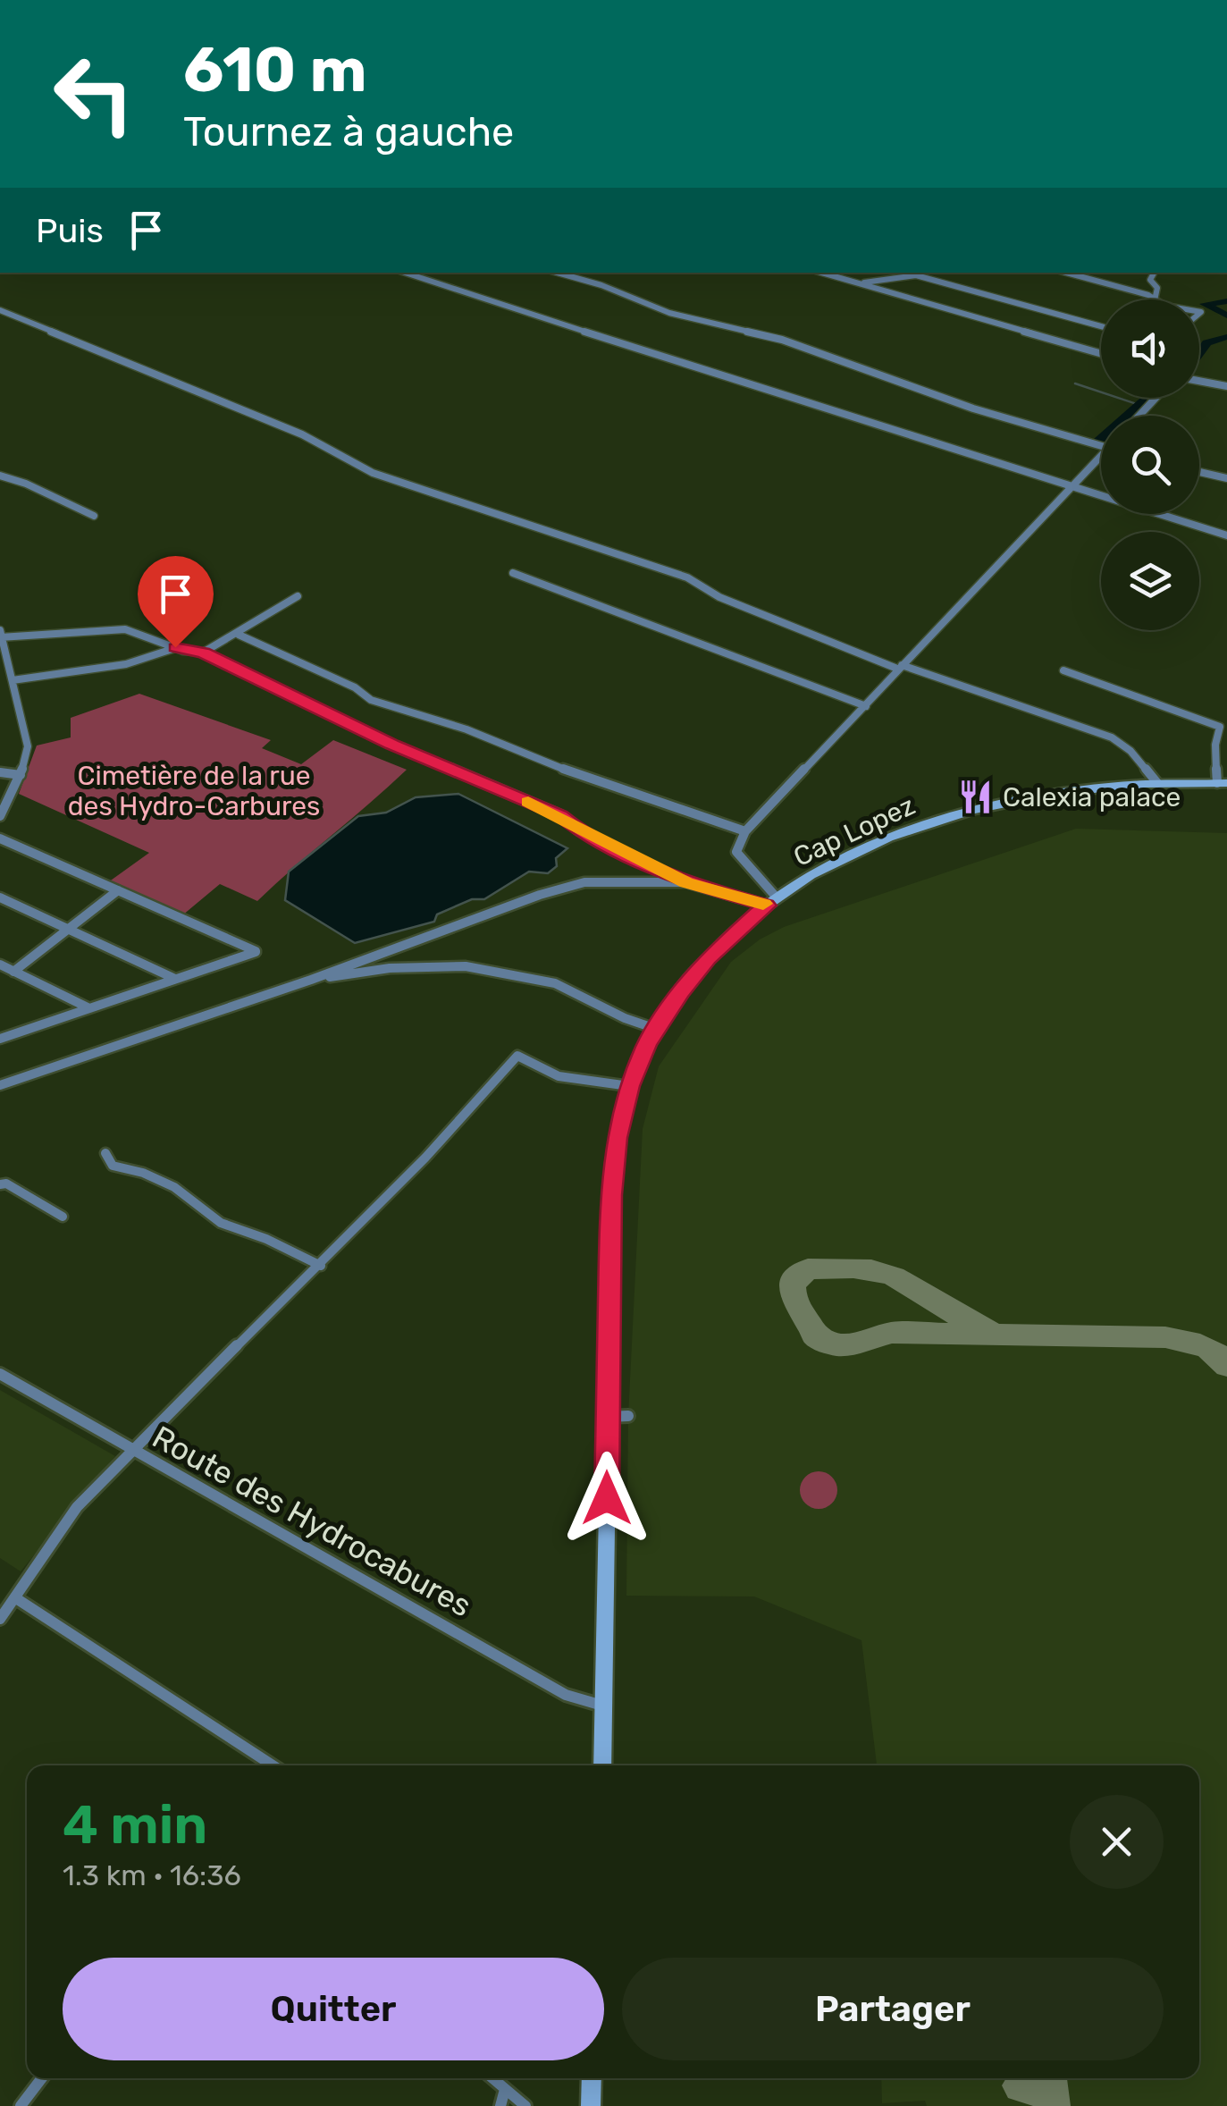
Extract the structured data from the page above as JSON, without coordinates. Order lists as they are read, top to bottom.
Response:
{
  "streets": {
    "street": ["Cap Lopez", "Route des Hydrocabures"]
  },
  "crossings": [
    ["Cap Lopez", "Route des Hydrocabures"]
  ],
  "parks": ["Cimetière de la rue des Hydro-Carbures"],
  "places": {
    "restaurant": ["Calexia palace"]
  },
  "page": {
    "turn": ["610 m", "Tournez à gauche"],
    "then": "Puis",
    "heading": ["4 min", "1.3 km · 16:36"],
    "buttons": ["Quitter", "Partager"]
  }
}
